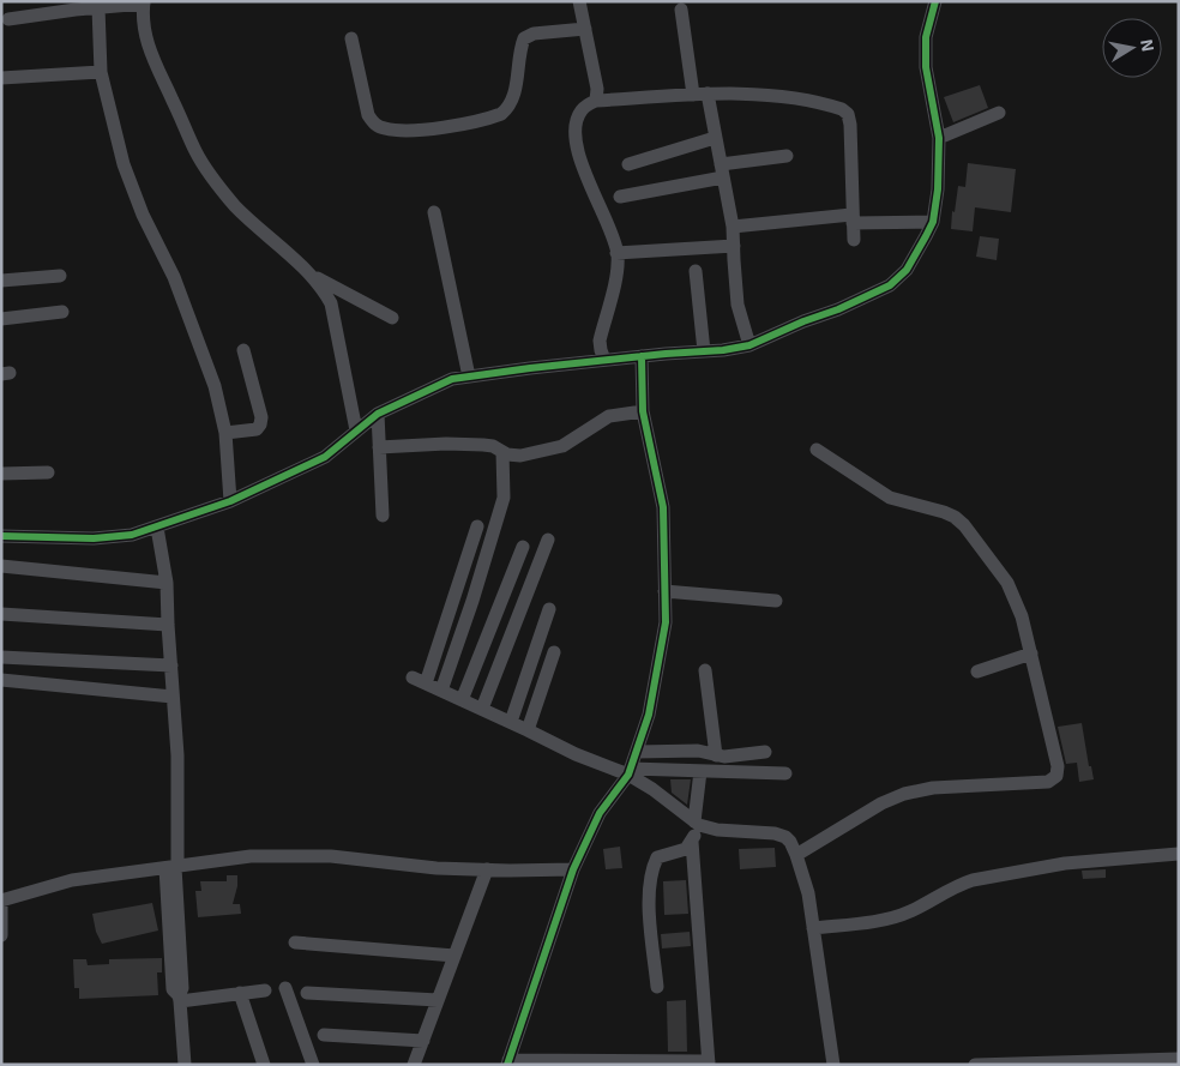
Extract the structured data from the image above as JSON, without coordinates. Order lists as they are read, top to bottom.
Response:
{
  "north": "right"
}
